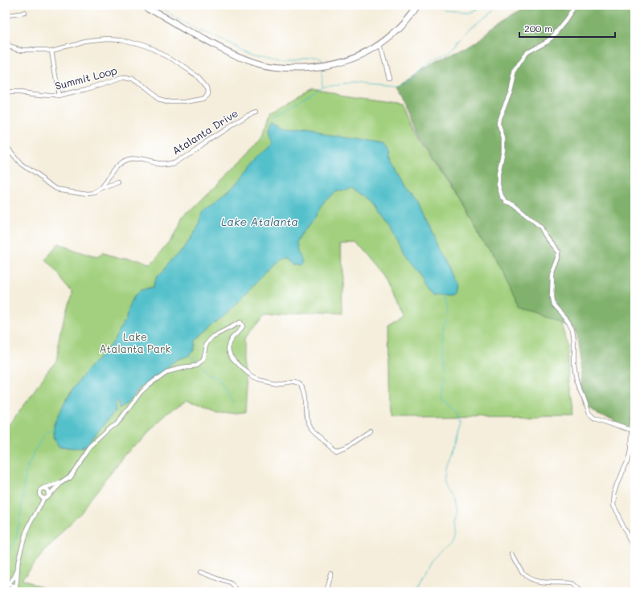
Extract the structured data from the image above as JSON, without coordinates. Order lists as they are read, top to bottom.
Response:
{
  "streets": {
    "street": ["Summit Loop", "Atalanta Drive"]
  },
  "water": ["Lake Atalanta"],
  "parks": ["Lake Atalanta Park"],
  "scale_bar": "200 m"
}
